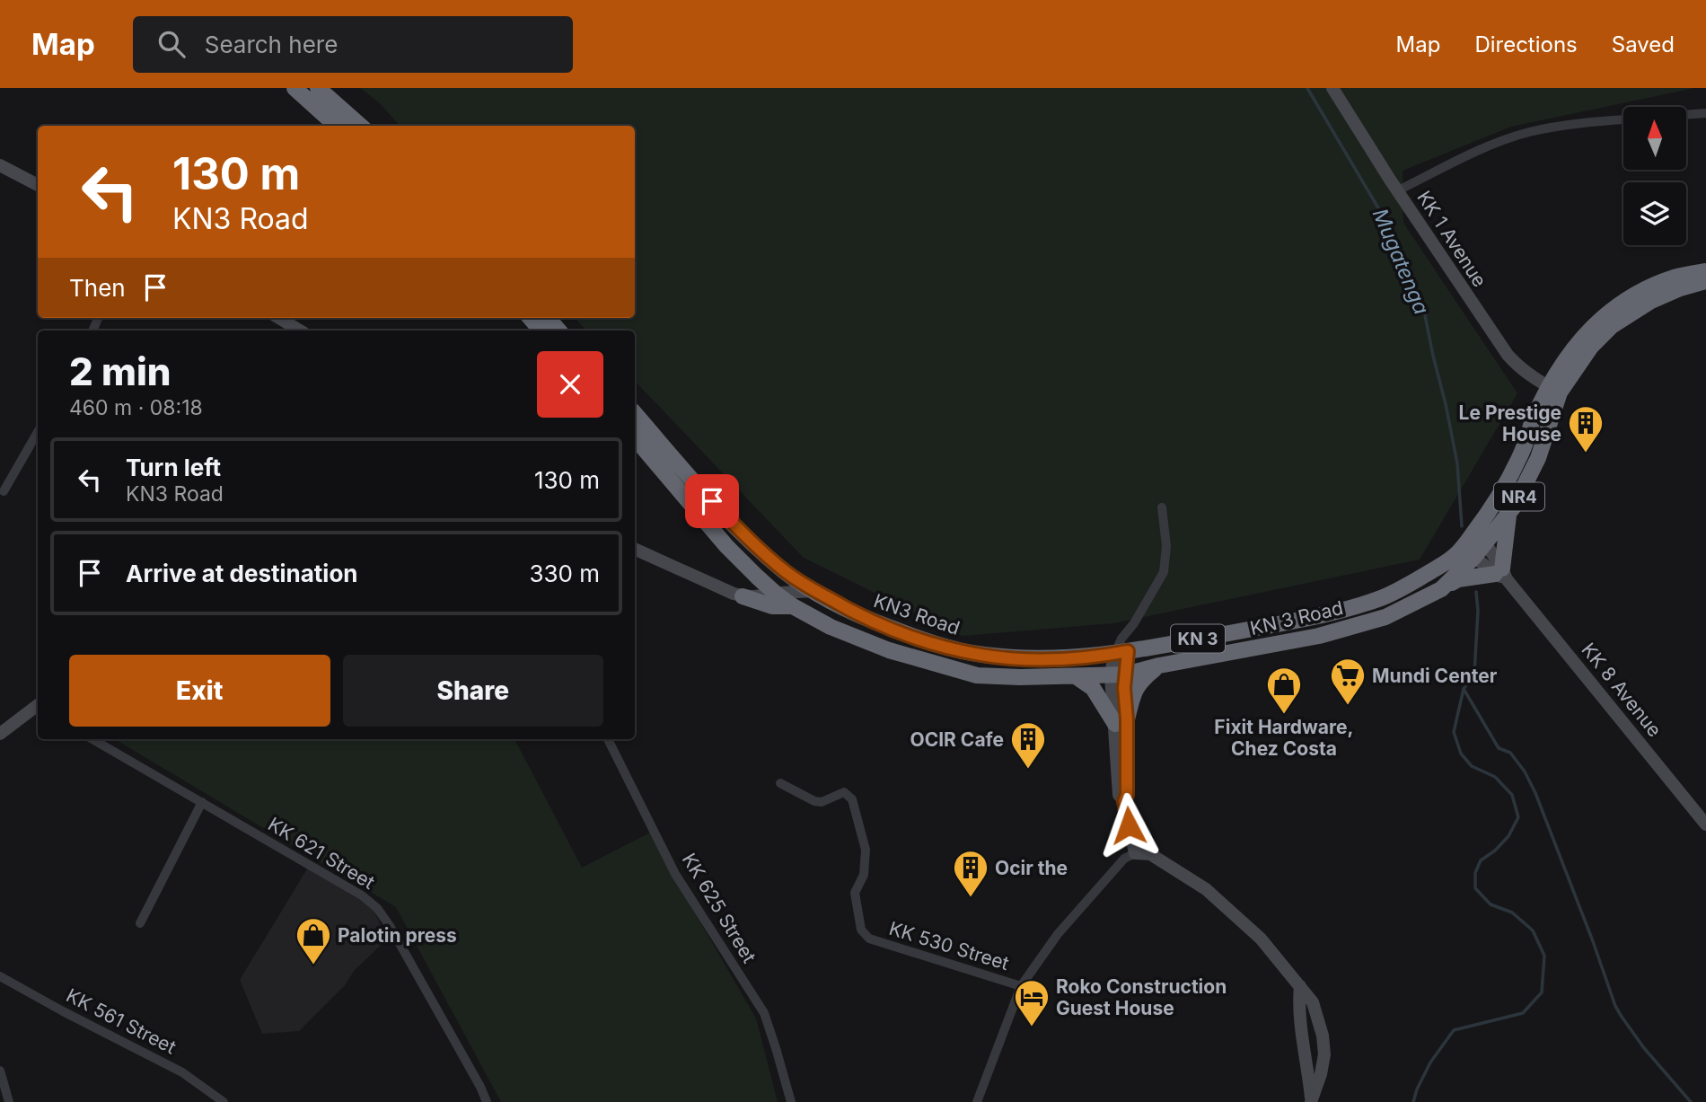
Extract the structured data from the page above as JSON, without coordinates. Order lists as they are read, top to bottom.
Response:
{
  "streets": {
    "highway": [
      "NR4",
      "KN3 Road",
      "KN 3 Road",
      "KN 3"
    ],
    "main road": ["KK 1 Avenue", "KK 8 Avenue"],
    "street": [
      "KK 621 Street",
      "KK 625 Street",
      "KK 530 Street",
      "KK 561 Street"
    ]
  },
  "crossings": [
    ["KK 1 Avenue", "KN 3 Road"],
    ["KN3 Road", "KN 3 Road"],
    ["KN 3 Road", "KK 8 Avenue"]
  ],
  "water": ["Mugatenga"],
  "places": {
    "building": ["Le Prestige House", "OCIR Cafe", "Ocir the"],
    "supermarket": ["Mundi Center"],
    "shop": ["Fixit Hardware, Chez Costa", "Palotin press"],
    "hotel": ["Roko Construction Guest House"]
  },
  "north": "top",
  "page": {
    "header": "Map",
    "search": "Search here",
    "nav": ["Map", "Directions", "Saved"],
    "turn": ["130 m", "KN3 Road"],
    "then": "Then",
    "heading": ["2 min", "460 m · 08:18"],
    "list": [
      {
        "name": "Turn left",
        "note": "KN3 Road",
        "value": "130 m"
      },
      {
        "name": "Arrive at destination",
        "value": "330 m"
      }
    ],
    "buttons": ["Exit", "Share"]
  }
}
